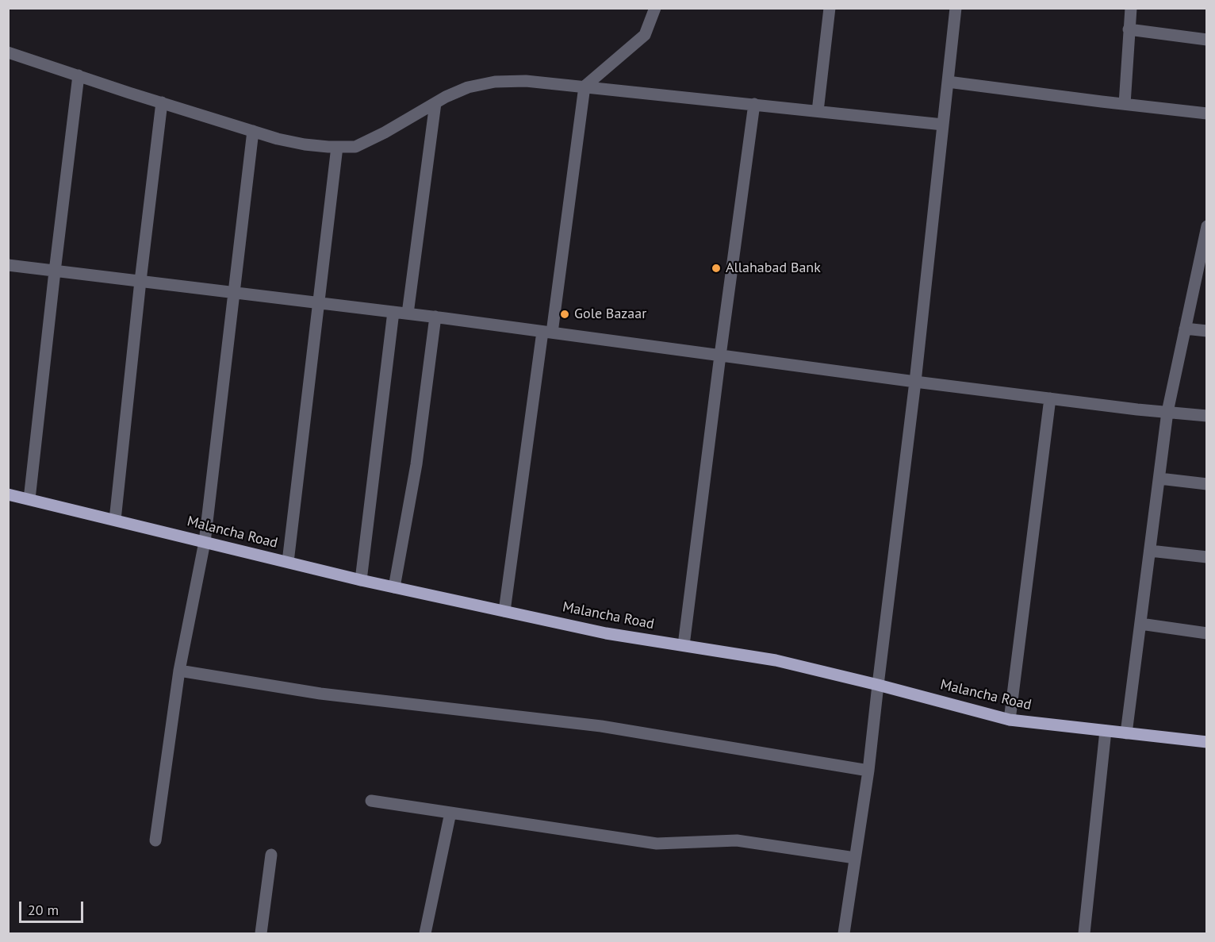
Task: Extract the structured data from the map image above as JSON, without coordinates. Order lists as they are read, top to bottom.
{
  "streets": {
    "main road": ["Malancha Road"]
  },
  "places": ["Allahabad Bank", "Gole Bazaar"],
  "scale_bar": "20 m"
}
